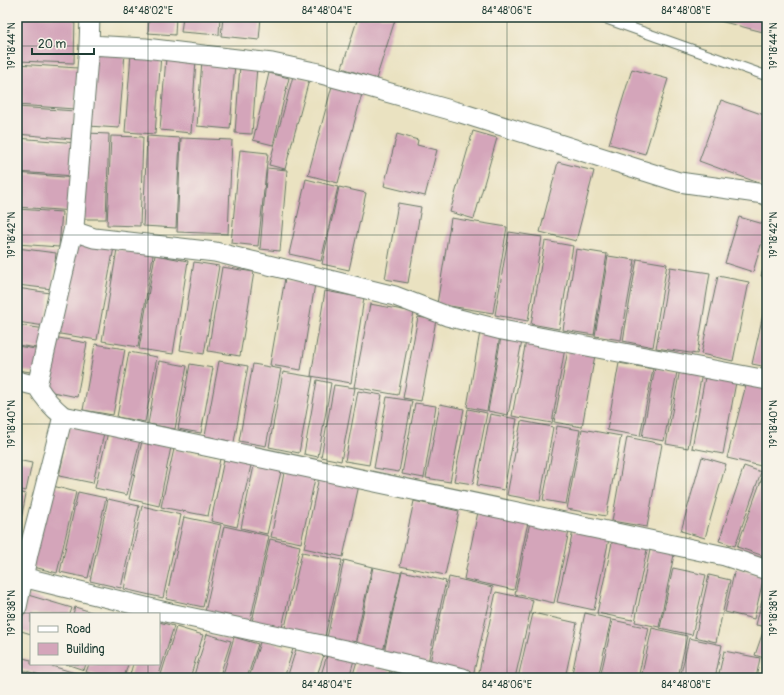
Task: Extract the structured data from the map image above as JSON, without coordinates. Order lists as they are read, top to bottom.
{
  "legend": ["Road", "Building"],
  "scale_bar": "20 m",
  "coordinates": [
    "84°48'02\"E",
    "84°48'04\"E",
    "84°48'06\"E",
    "84°48'08\"E",
    "19°18'44\"N",
    "19°18'42\"N",
    "19°18'40\"N",
    "19°18'38\"N"
  ]
}
